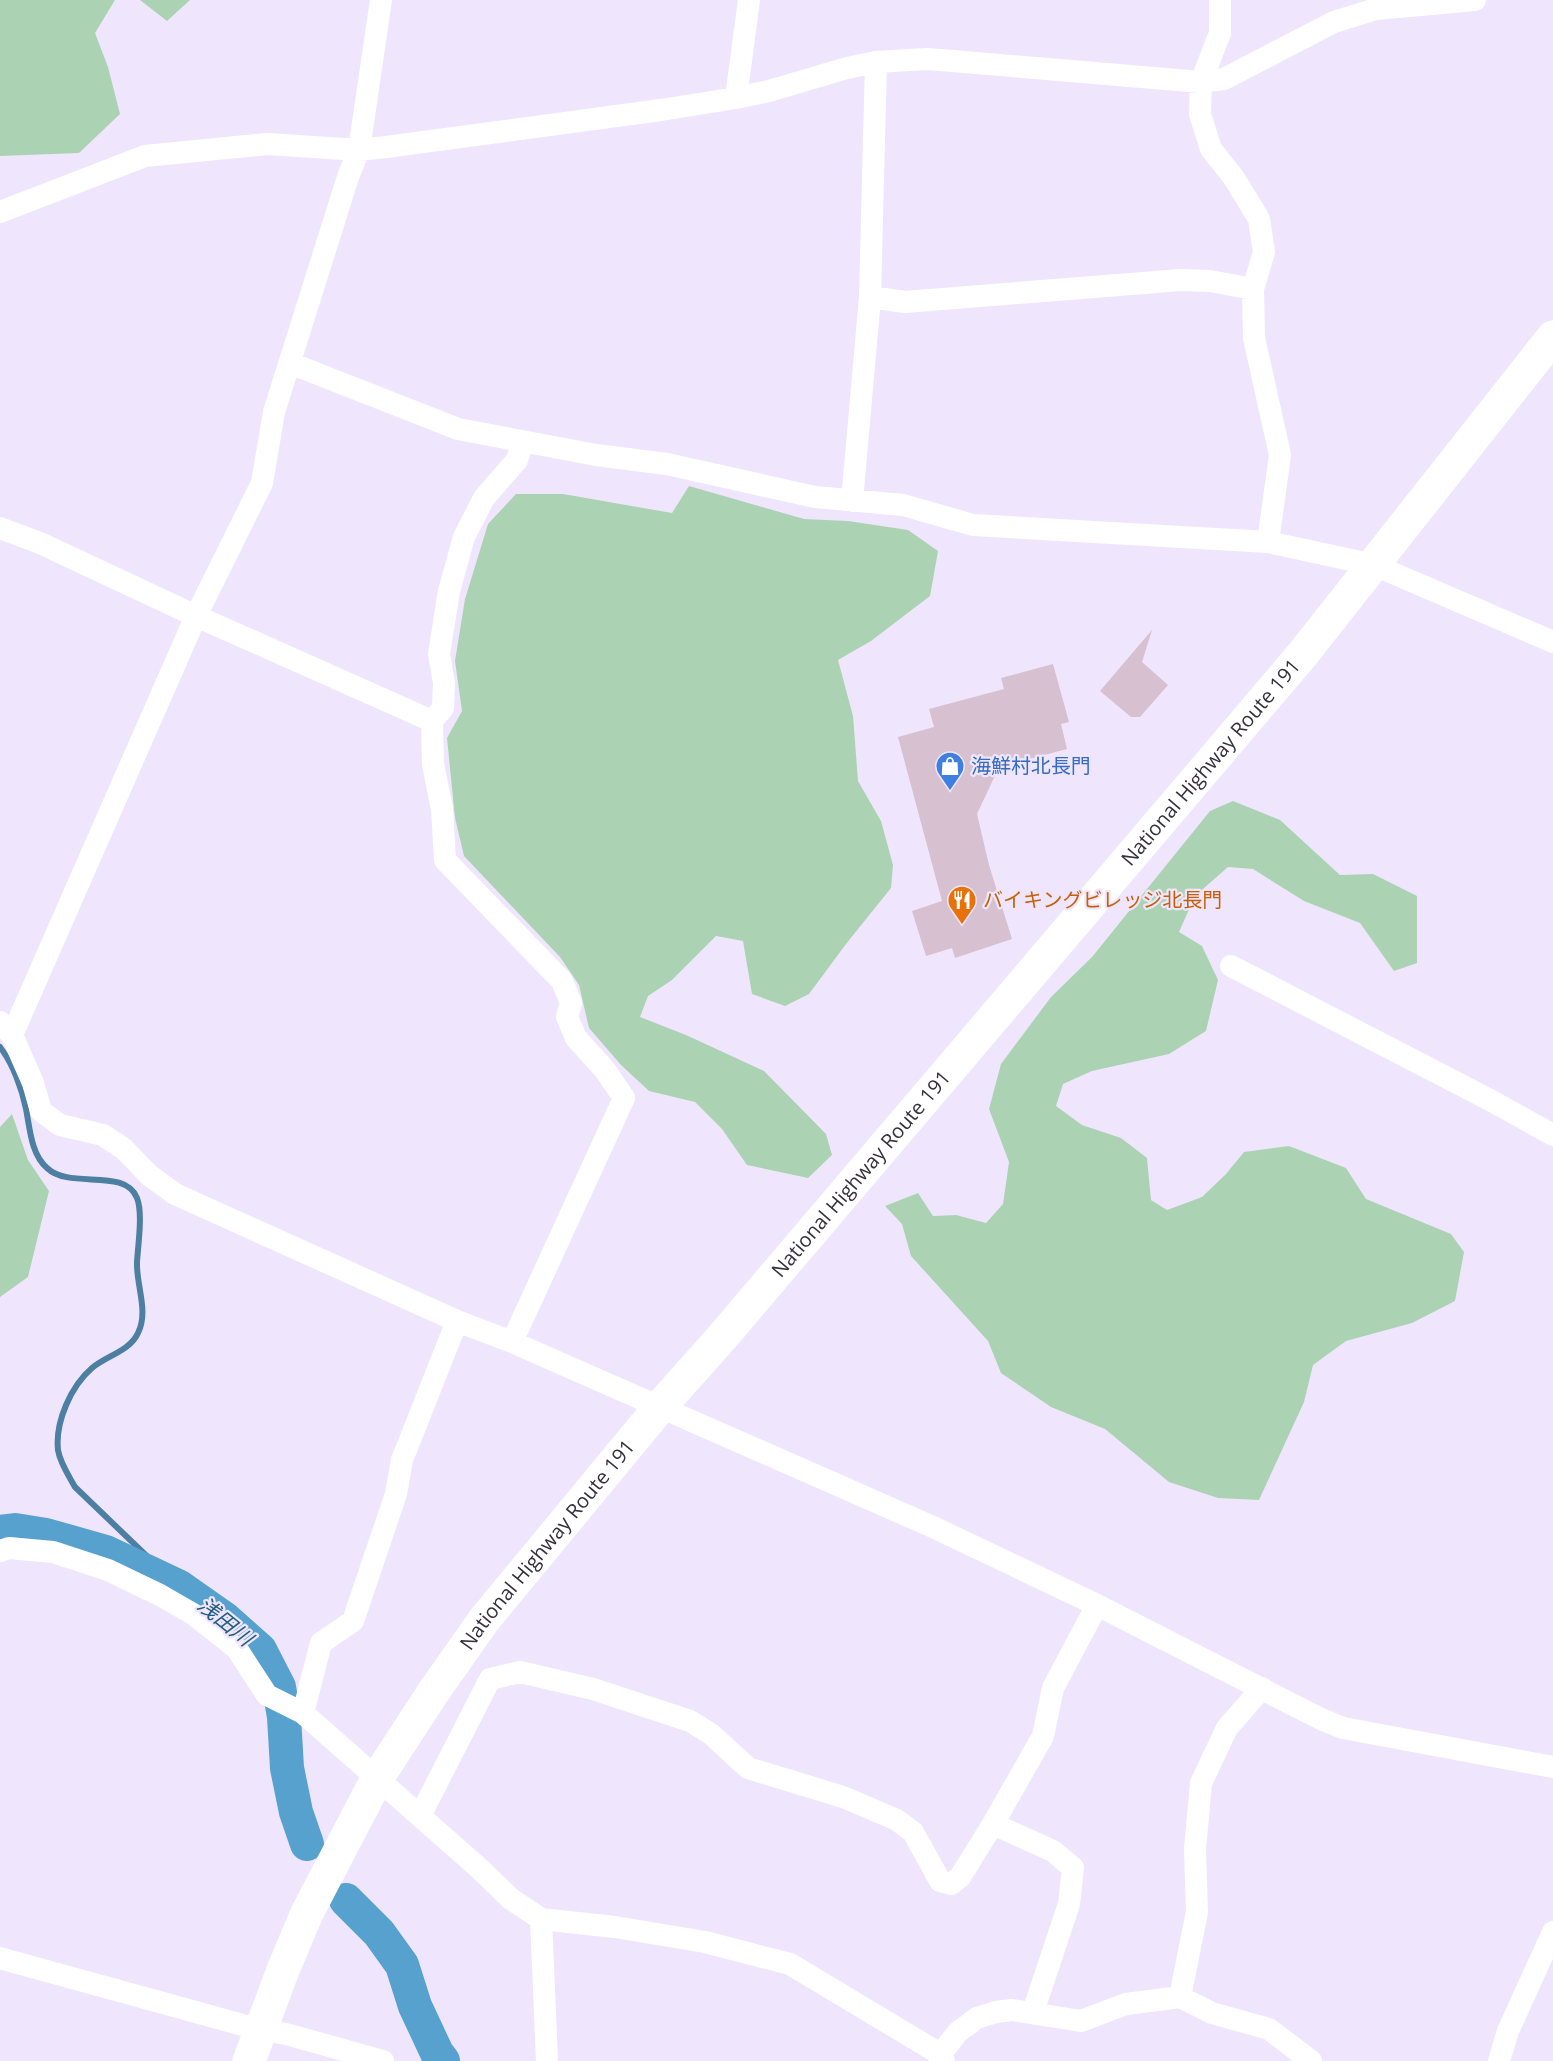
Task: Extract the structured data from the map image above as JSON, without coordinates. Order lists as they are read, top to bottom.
{
  "streets": {
    "highway": ["National Highway Route 191"]
  },
  "water": ["浅田川"],
  "places": {
    "shop": ["海鮮村北長門"],
    "restaurant": ["バイキングビレッジ北長門"]
  }
}
